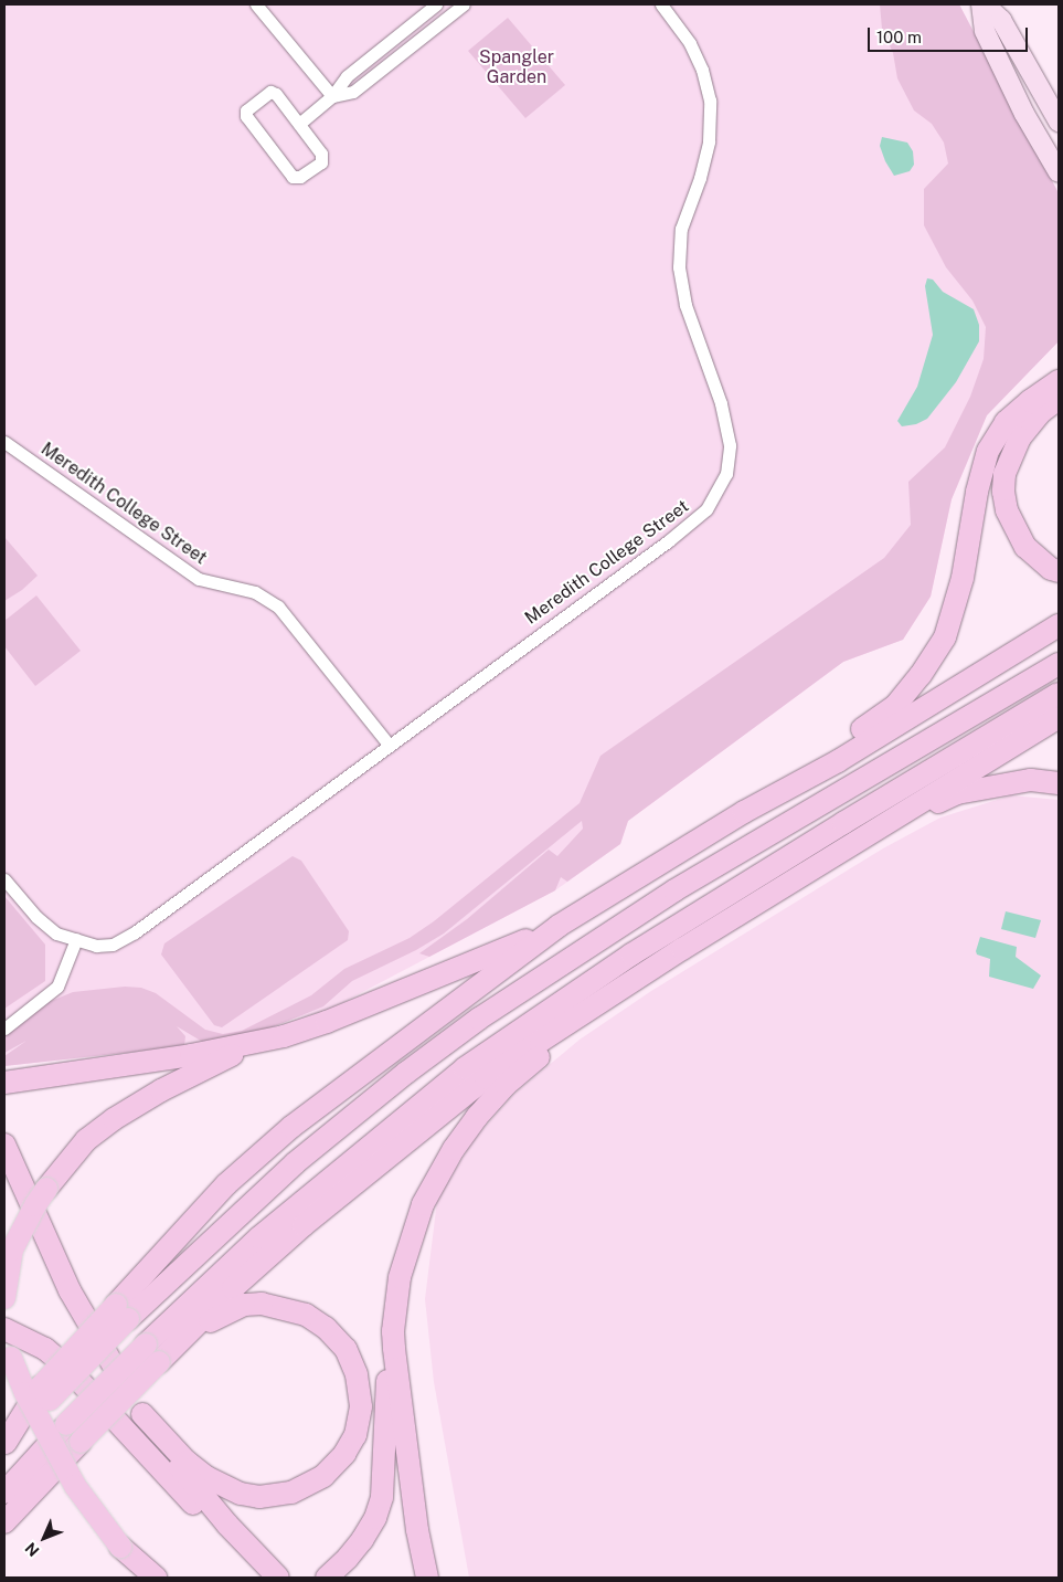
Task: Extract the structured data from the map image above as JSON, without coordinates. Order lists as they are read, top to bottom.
{
  "streets": {
    "street": ["Meredith College Street"]
  },
  "parks": ["Spangler Garden"],
  "scale_bar": "100 m",
  "north": "bottom left"
}
